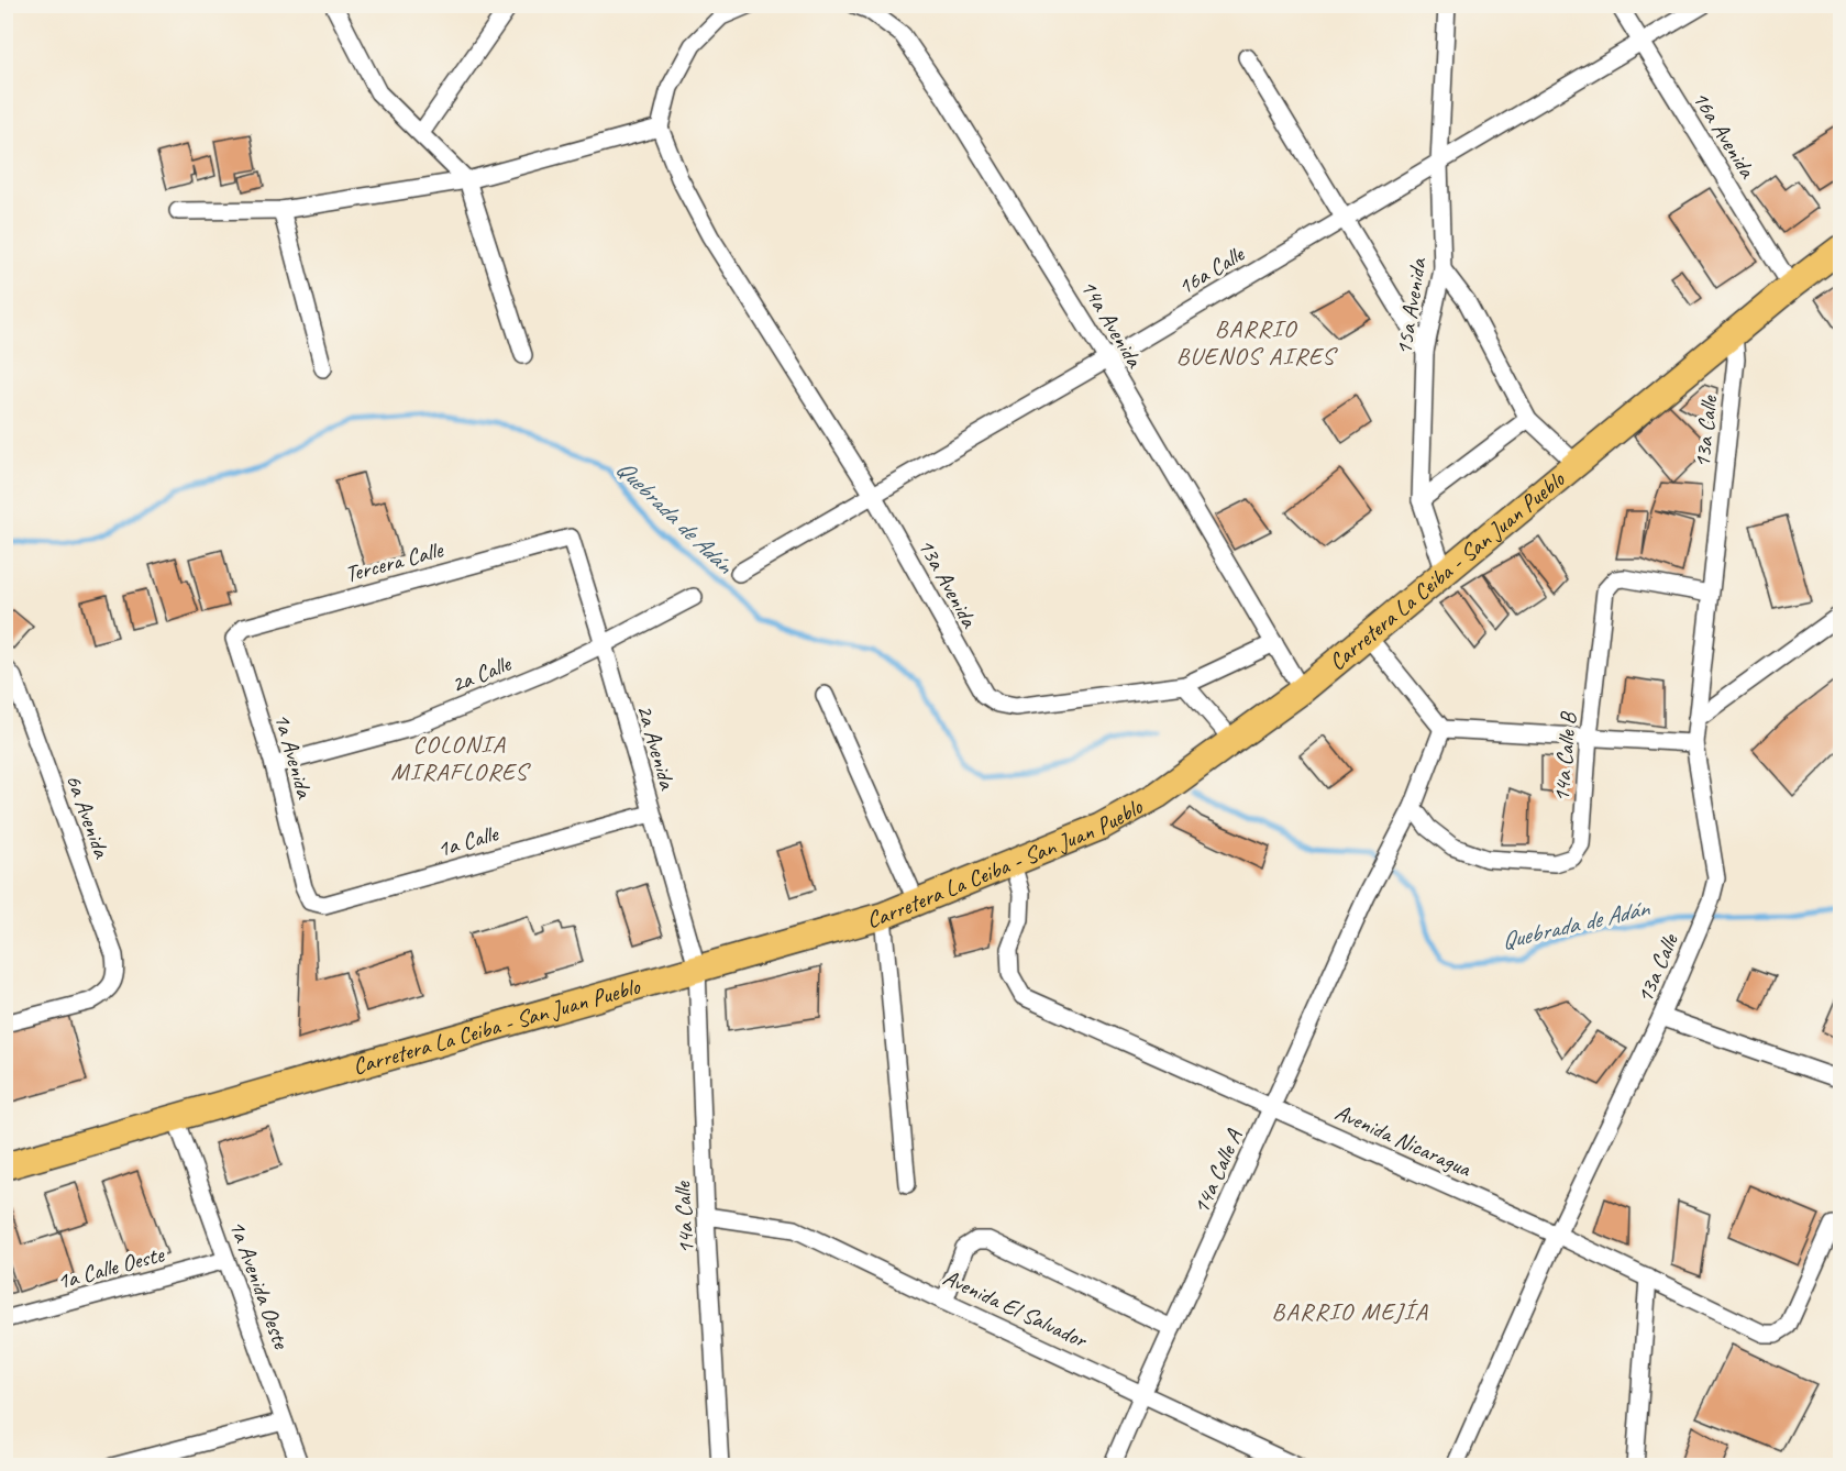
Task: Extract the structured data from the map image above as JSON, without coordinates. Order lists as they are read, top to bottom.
{
  "streets": {
    "main road": ["Carretera La Ceiba - San Juan Pueblo"],
    "street": [
      "16a Avenida",
      "16a Calle",
      "15a Avenida",
      "14a Avenida",
      "13a Calle",
      "Tercera Calle",
      "13a Avenida",
      "2a Calle",
      "2a Avenida",
      "1a Avenida",
      "14a Calle B",
      "6a Avenida",
      "1a Calle",
      "Avenida Nicaragua",
      "14a Calle A",
      "14a Calle",
      "1a Calle Oeste",
      "1a Avenida Oeste",
      "Avenida El Salvador"
    ]
  },
  "crossings": [
    ["16a Avenida", "16a Calle"],
    ["16a Avenida", "Carretera La Ceiba - San Juan Pueblo"],
    ["16a Calle", "15a Avenida"],
    ["16a Calle", "14a Avenida"],
    ["16a Calle", "13a Avenida"],
    ["15a Avenida", "Carretera La Ceiba - San Juan Pueblo"],
    ["14a Avenida", "Carretera La Ceiba - San Juan Pueblo"],
    ["14a Avenida", "13a Avenida"],
    ["13a Calle", "Carretera La Ceiba - San Juan Pueblo"],
    ["13a Calle", "14a Calle B"],
    ["13a Calle", "Avenida Nicaragua"],
    ["Tercera Calle", "2a Avenida"],
    ["Tercera Calle", "1a Avenida"],
    ["Carretera La Ceiba - San Juan Pueblo", "2a Avenida"],
    ["Carretera La Ceiba - San Juan Pueblo", "Avenida Nicaragua"],
    ["Carretera La Ceiba - San Juan Pueblo", "14a Calle"],
    ["Carretera La Ceiba - San Juan Pueblo", "1a Avenida Oeste"],
    ["2a Calle", "2a Avenida"],
    ["2a Calle", "1a Avenida"],
    ["2a Avenida", "1a Calle"],
    ["2a Avenida", "14a Calle"],
    ["1a Avenida", "1a Calle"],
    ["14a Calle B", "14a Calle A"],
    ["Avenida Nicaragua", "14a Calle A"],
    ["14a Calle A", "Avenida El Salvador"],
    ["14a Calle", "Avenida El Salvador"],
    ["1a Calle Oeste", "1a Avenida Oeste"]
  ],
  "districts": ["BARRIO BUENOS AIRES", "COLONIA MIRAFLORES", "BARRIO MEJÍA"],
  "water": ["Quebrada de Adán"]
}
